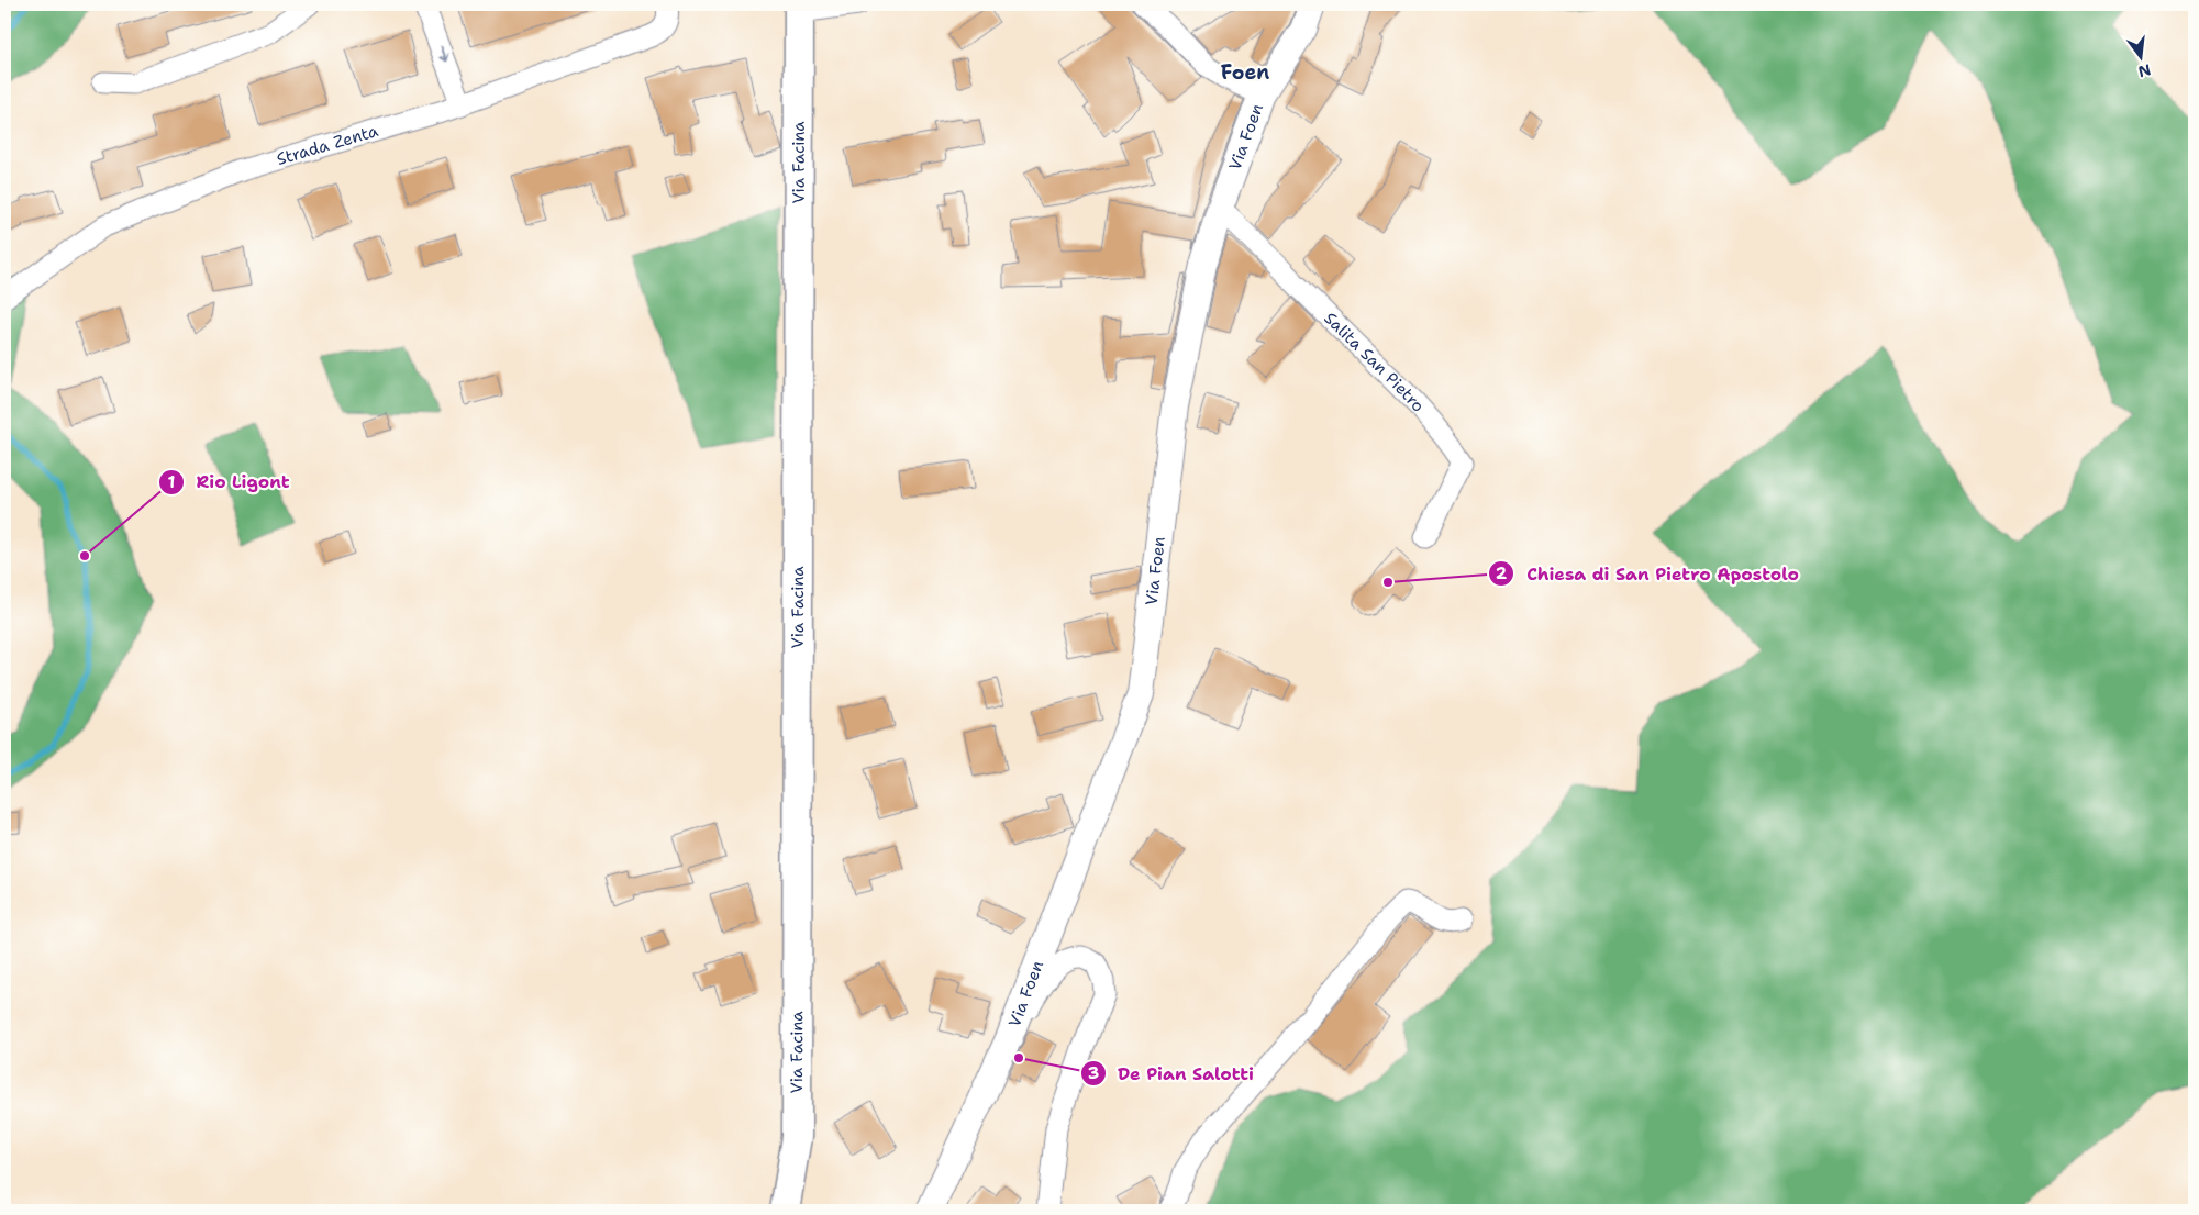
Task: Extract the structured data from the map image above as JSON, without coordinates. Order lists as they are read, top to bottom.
{
  "streets": {
    "main road": ["Via Facina"],
    "street": ["Via Foen", "Strada Zenta", "Salita San Pietro"]
  },
  "crossings": [
    ["Via Foen", "Salita San Pietro"]
  ],
  "districts": ["Foen"],
  "places": ["Rio Ligont", "Chiesa di San Pietro Apostolo", "De Pian Salotti"],
  "north": "bottom"
}
